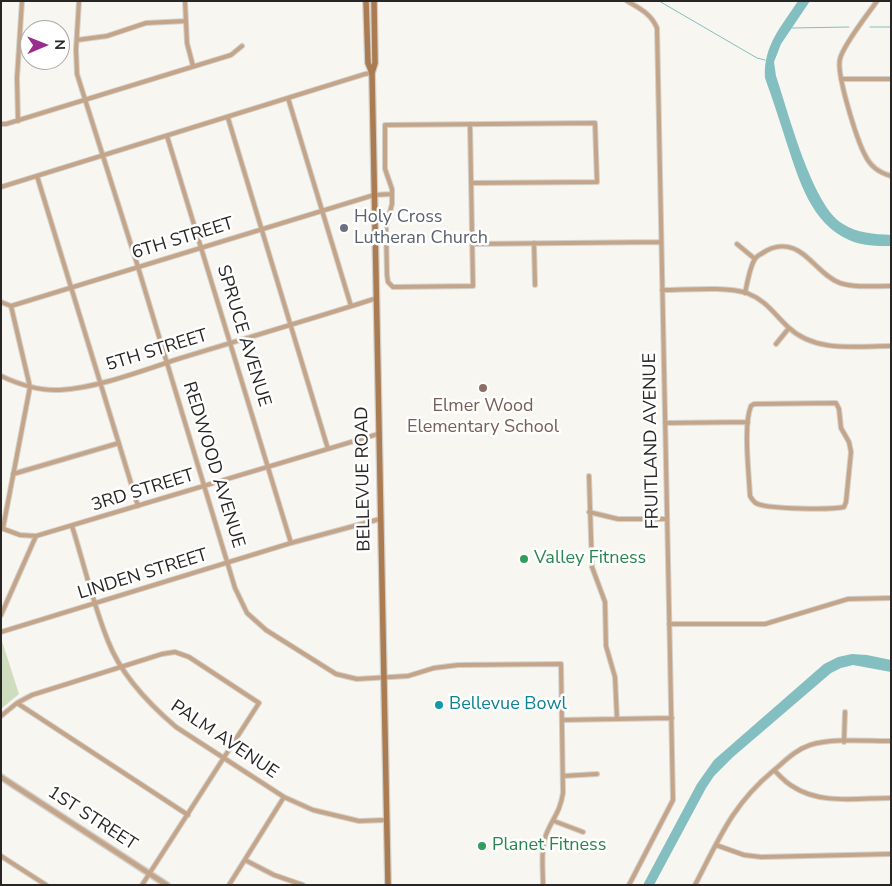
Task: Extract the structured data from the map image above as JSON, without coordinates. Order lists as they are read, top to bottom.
{
  "streets": {
    "main road": ["BELLEVUE ROAD"],
    "street": [
      "6TH STREET",
      "SPRUCE AVENUE",
      "5TH STREET",
      "FRUITLAND AVENUE",
      "REDWOOD AVENUE",
      "3RD STREET",
      "LINDEN STREET",
      "PALM AVENUE",
      "1ST STREET"
    ]
  },
  "crossings": [
    ["6TH STREET", "SPRUCE AVENUE"],
    ["6TH STREET", "REDWOOD AVENUE"],
    ["6TH STREET", "BELLEVUE ROAD"],
    ["SPRUCE AVENUE", "5TH STREET"],
    ["SPRUCE AVENUE", "3RD STREET"],
    ["SPRUCE AVENUE", "LINDEN STREET"],
    ["5TH STREET", "REDWOOD AVENUE"],
    ["5TH STREET", "BELLEVUE ROAD"],
    ["REDWOOD AVENUE", "BELLEVUE ROAD"],
    ["REDWOOD AVENUE", "3RD STREET"],
    ["REDWOOD AVENUE", "LINDEN STREET"],
    ["BELLEVUE ROAD", "3RD STREET"],
    ["BELLEVUE ROAD", "LINDEN STREET"],
    ["BELLEVUE ROAD", "PALM AVENUE"],
    ["3RD STREET", "PALM AVENUE"],
    ["LINDEN STREET", "PALM AVENUE"]
  ],
  "places": [
    "Holy Cross Lutheran Church",
    "Elmer Wood Elementary School",
    "Valley Fitness",
    "Bellevue Bowl",
    "Planet Fitness"
  ],
  "north": "right"
}
